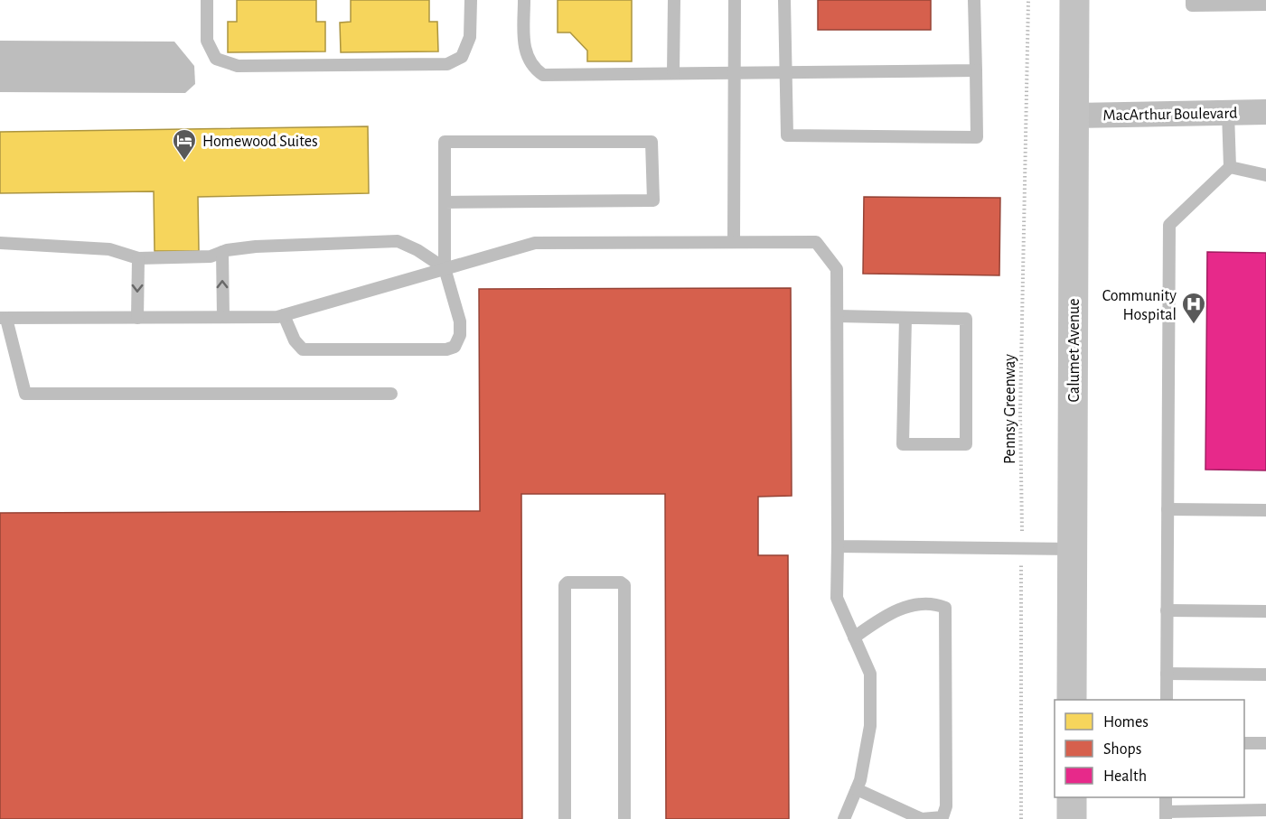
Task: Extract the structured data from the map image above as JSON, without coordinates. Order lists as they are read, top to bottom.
{
  "streets": {
    "main road": ["Calumet Avenue"],
    "street": ["MacArthur Boulevard"],
    "path": ["Pennsy Greenway"]
  },
  "crossings": [
    ["MacArthur Boulevard", "Calumet Avenue"]
  ],
  "places": {
    "hotel": ["Homewood Suites"],
    "hospital": ["Community Hospital"]
  },
  "legend": ["Homes", "Shops", "Health"]
}
